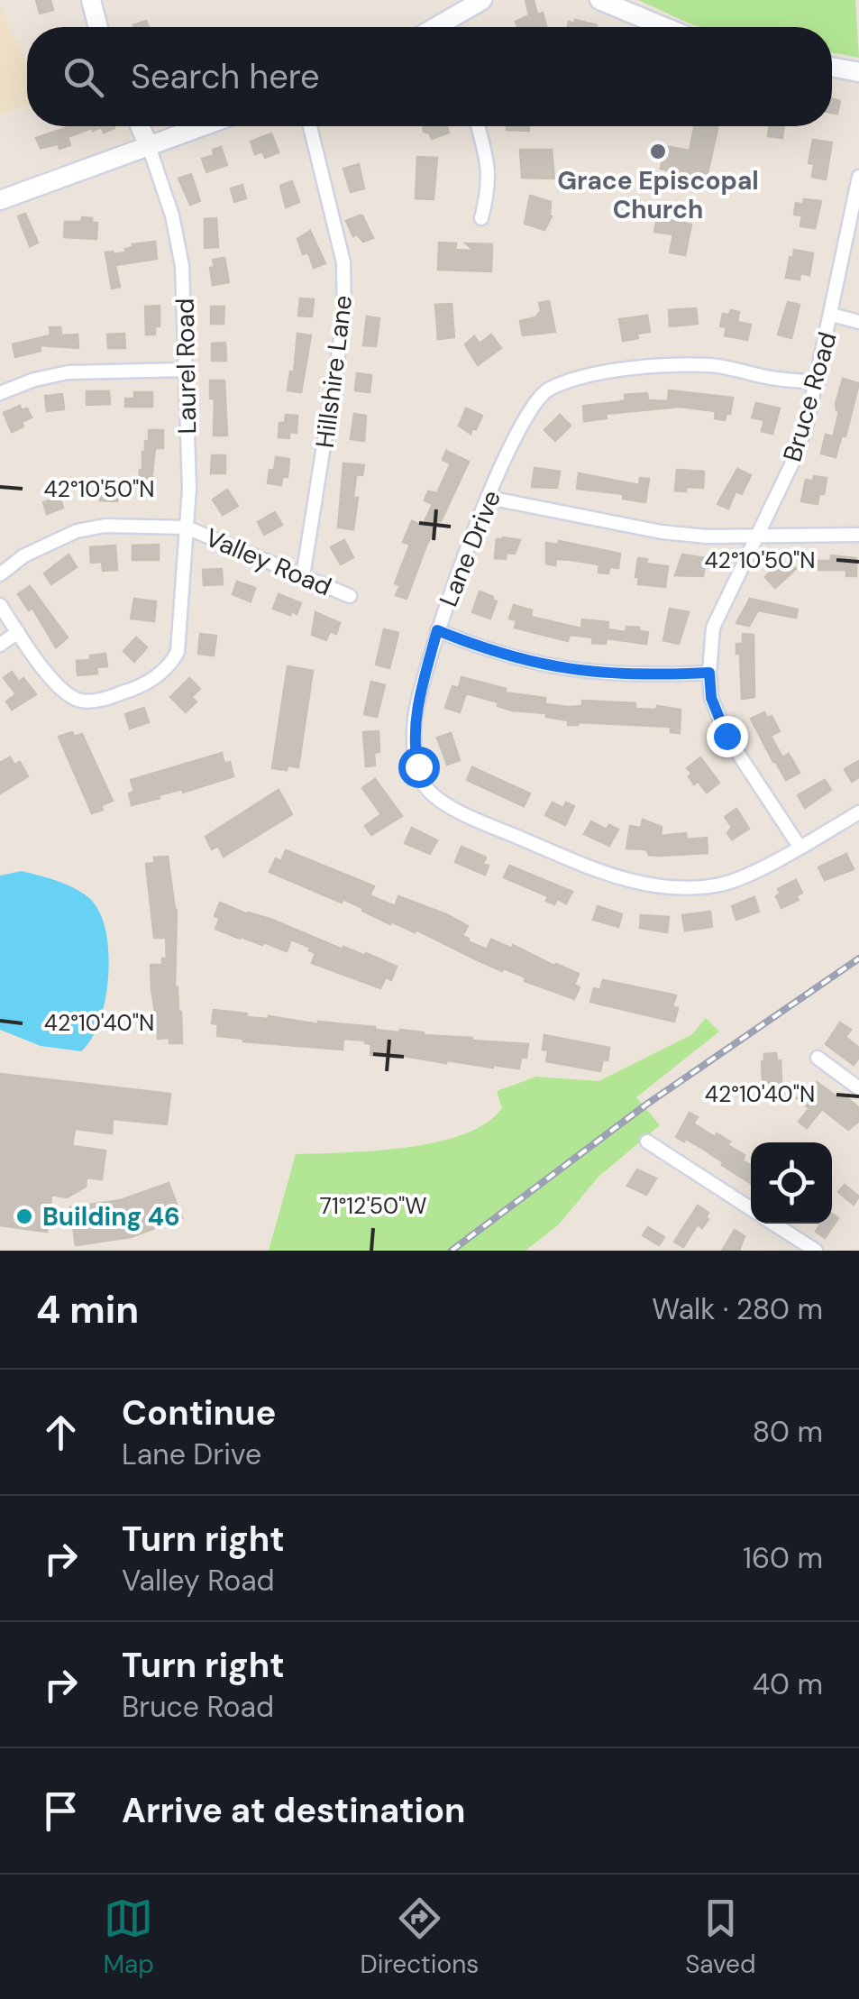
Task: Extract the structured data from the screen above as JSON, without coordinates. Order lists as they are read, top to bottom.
{
  "streets": {
    "street": [
      "Laurel Road",
      "Hillshire Lane",
      "Bruce Road",
      "Lane Drive",
      "Valley Road"
    ]
  },
  "crossings": [
    ["Laurel Road", "Valley Road"],
    ["Hillshire Lane", "Valley Road"],
    ["Bruce Road", "Lane Drive"]
  ],
  "places": ["Grace Episcopal Church", "Building 46"],
  "page": {
    "search": "Search here",
    "heading": ["4 min", "Walk · 280 m"],
    "list": [
      ["Continue", "Lane Drive", "80 m"],
      ["Turn right", "Valley Road", "160 m"],
      ["Turn right", "Bruce Road", "40 m"],
      "Arrive at destination"
    ],
    "nav": ["Map", "Directions", "Saved"]
  },
  "coordinates": ["42°10'50\"N", "42°10'40\"N", "71°12'50\"W"]
}
